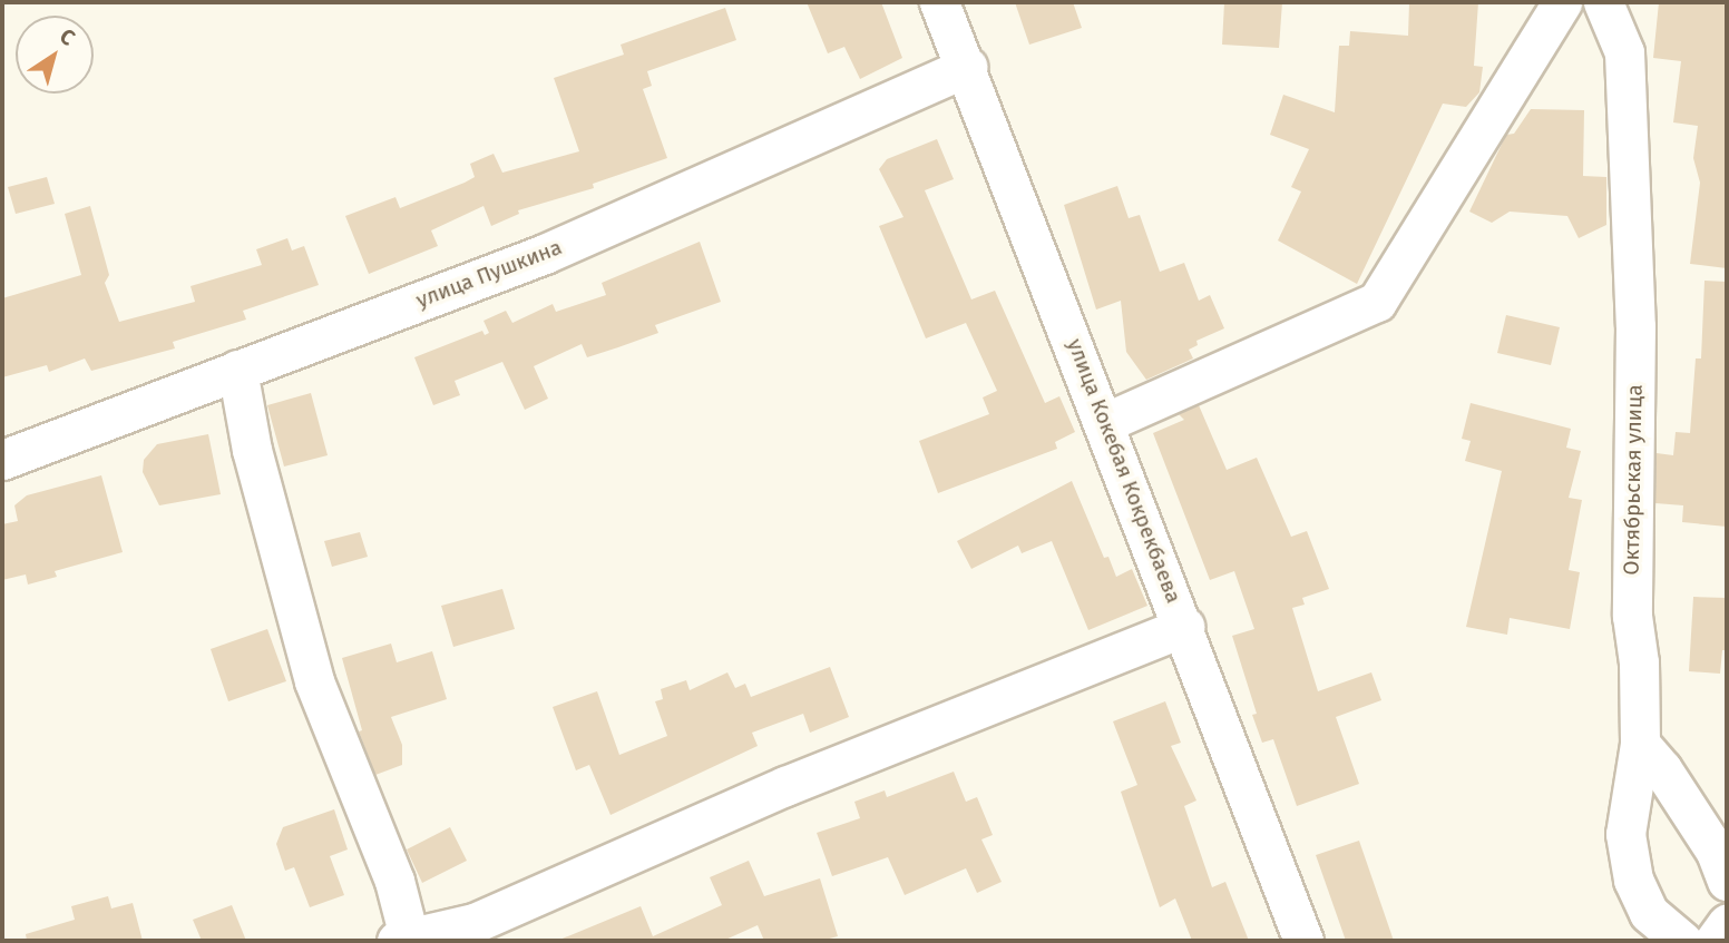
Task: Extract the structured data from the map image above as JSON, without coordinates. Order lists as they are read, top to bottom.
{
  "streets": {
    "street": ["улица Пушкина", "улица Кокебая Кокрекбаева", "Октябрьская улица"]
  },
  "crossings": [
    ["улица Пушкина", "улица Кокебая Кокрекбаева"]
  ],
  "north": "top right"
}
